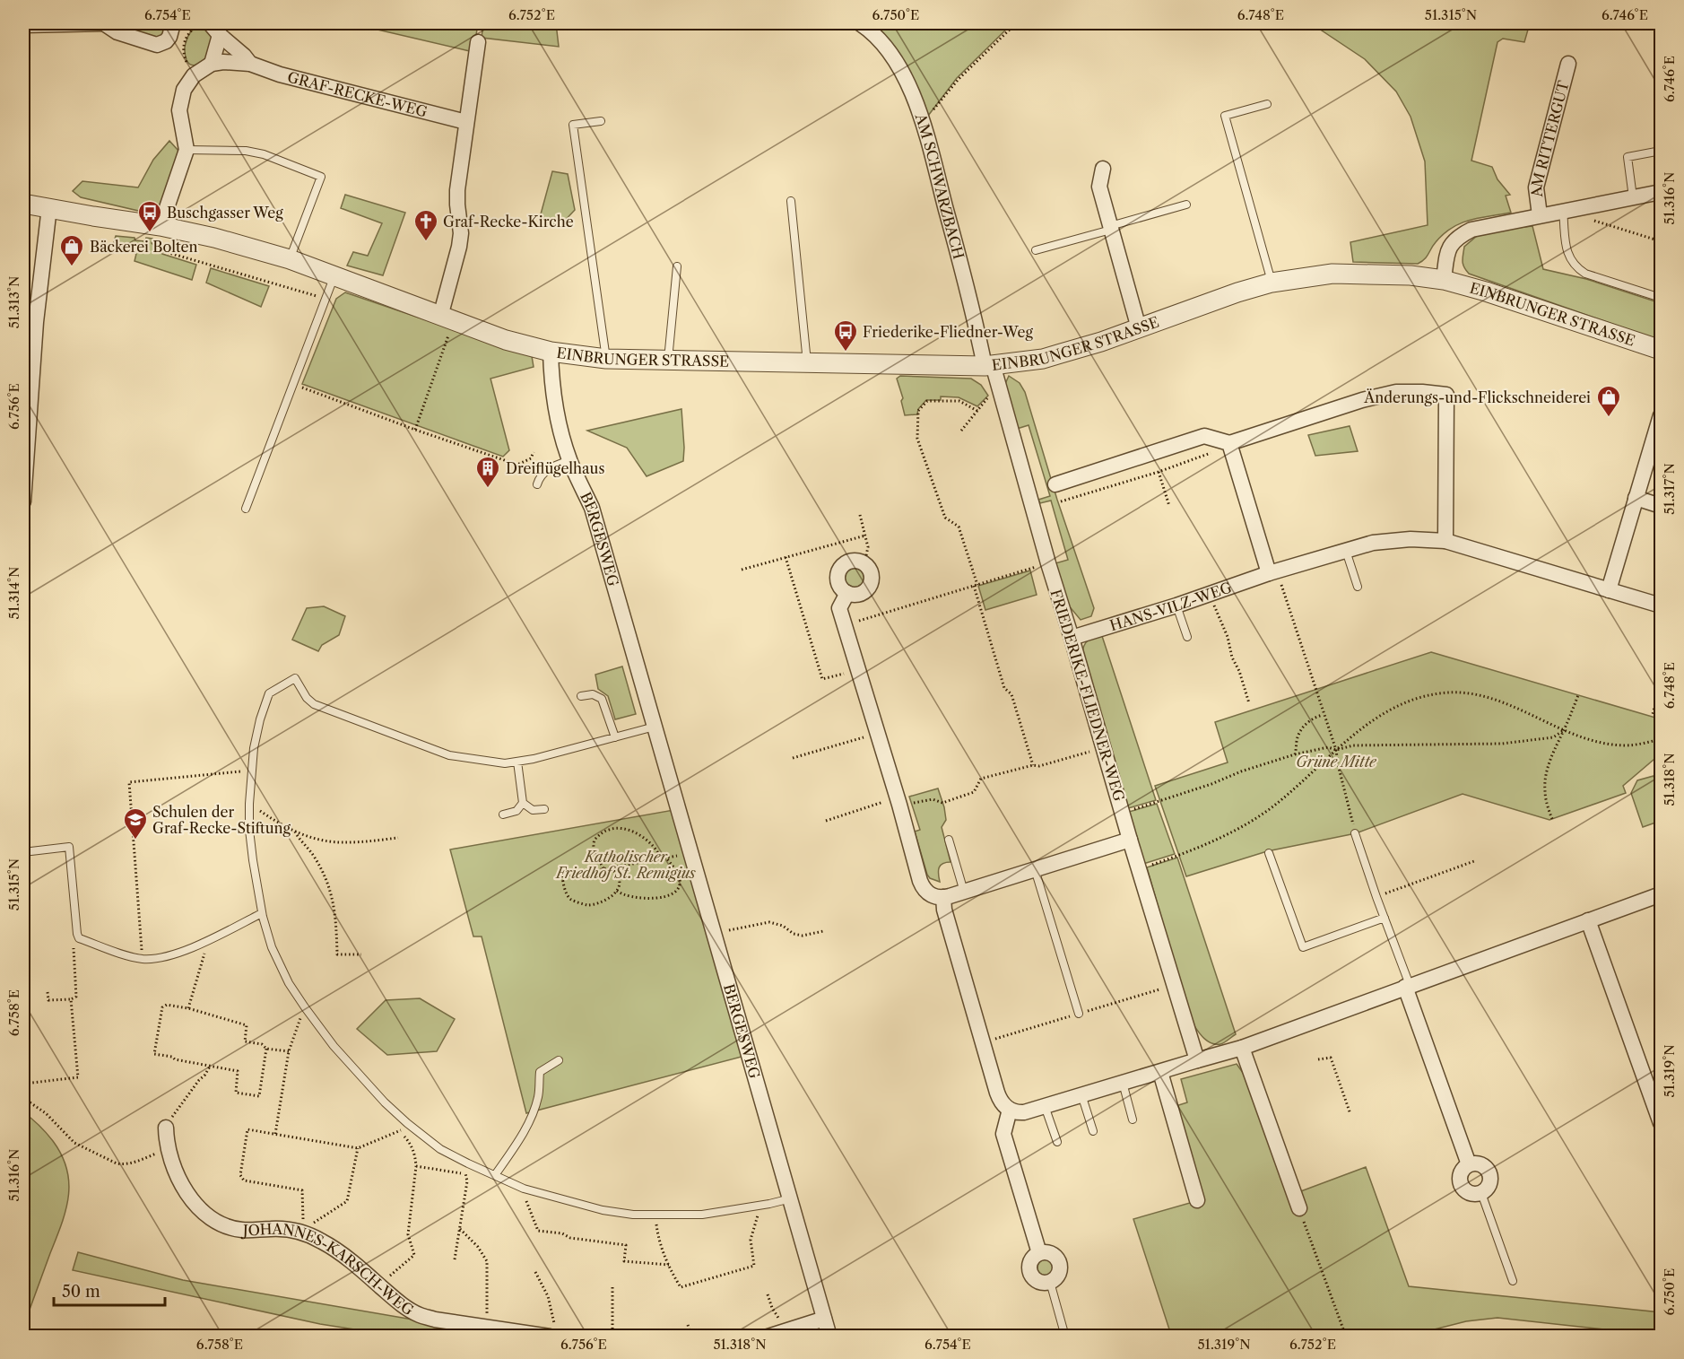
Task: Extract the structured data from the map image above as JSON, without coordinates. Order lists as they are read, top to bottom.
{
  "streets": {
    "street": [
      "GRAF-RECKE-WEG",
      "AM RITTERGUT",
      "AM SCHWARZBACH",
      "EINBRUNGER STRASSE",
      "BERGESWEG",
      "HANS-VILZ-WEG",
      "FRIEDERIKE-FLIEDNER-WEG",
      "JOHANNES-KARSCH-WEG"
    ]
  },
  "crossings": [
    ["AM SCHWARZBACH", "EINBRUNGER STRASSE"],
    ["AM SCHWARZBACH", "FRIEDERIKE-FLIEDNER-WEG"],
    ["EINBRUNGER STRASSE", "BERGESWEG"],
    ["EINBRUNGER STRASSE", "FRIEDERIKE-FLIEDNER-WEG"],
    ["HANS-VILZ-WEG", "FRIEDERIKE-FLIEDNER-WEG"]
  ],
  "parks": ["Grüne Mitte", "Katholischer Friedhof St. Remigius"],
  "places": {
    "bus stop": ["Buschgasser Weg", "Friederike-Fliedner-Weg"],
    "church": ["Graf-Recke-Kirche"],
    "shop": ["Bäckerei Bolten", "Änderungs-und-Flickschneiderei"],
    "building": ["Dreiflügelhaus"],
    "school or university": ["Schulen der Graf-Recke-Stiftung"]
  },
  "scale_bar": "50 m",
  "coordinates": [
    "6.754°E",
    "6.752°E",
    "6.750°E",
    "6.748°E",
    "51.315°N",
    "6.746°E",
    "51.316°N",
    "51.313°N",
    "6.756°E",
    "51.317°N",
    "51.314°N",
    "51.318°N",
    "6.758°E",
    "51.319°N"
  ]
}
